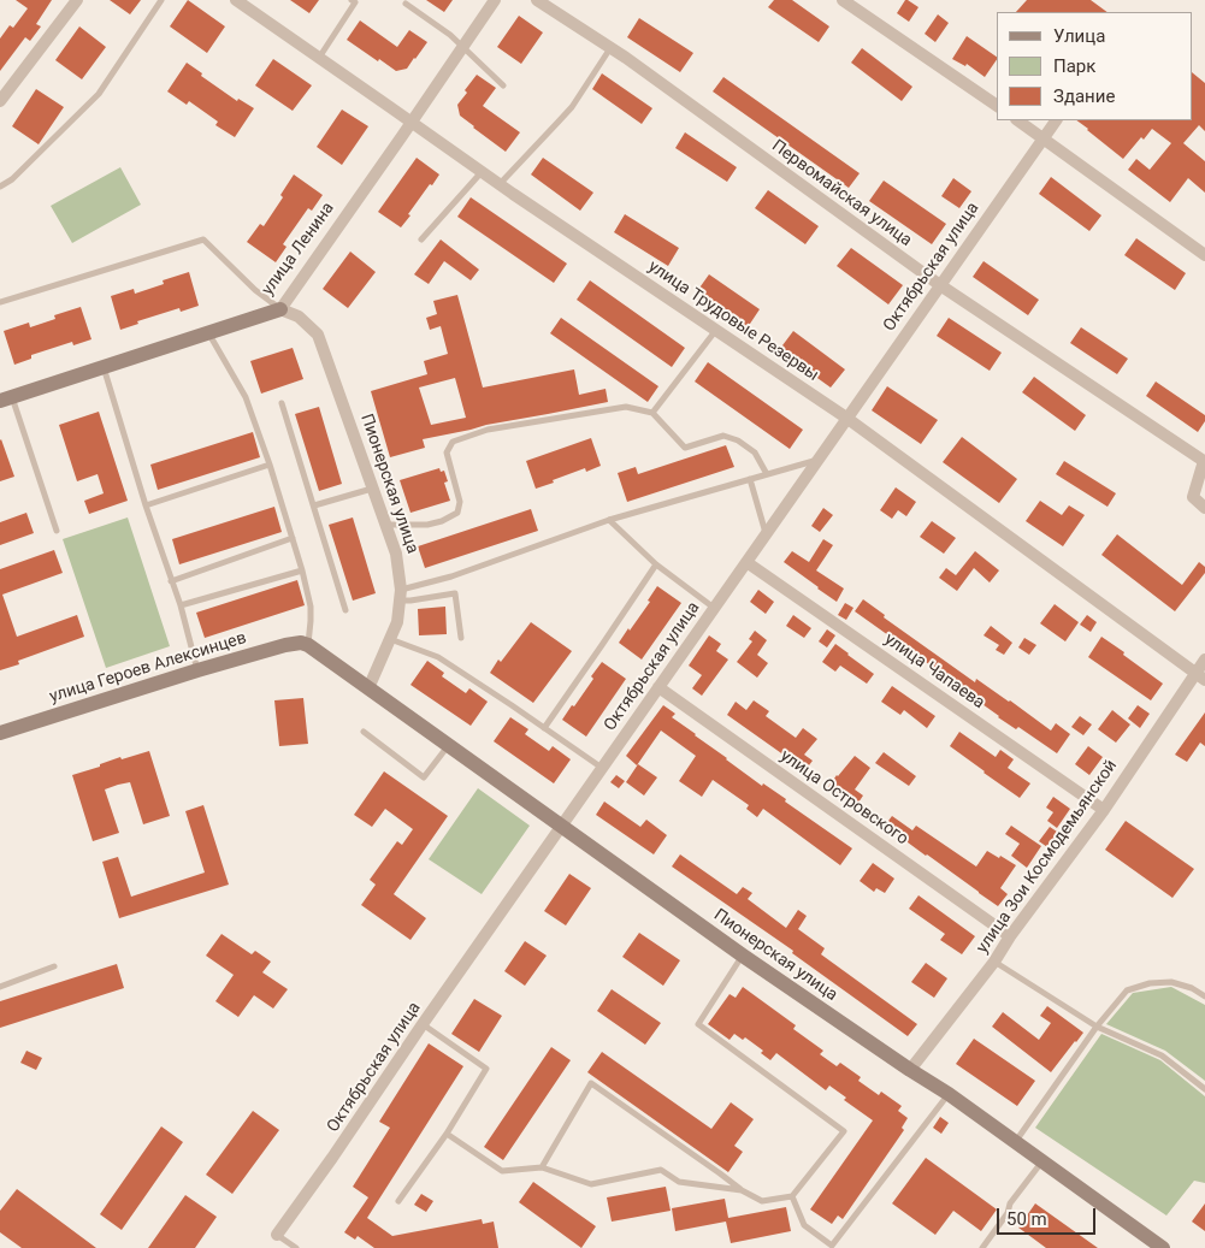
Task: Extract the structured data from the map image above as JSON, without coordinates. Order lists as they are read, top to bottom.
{
  "streets": {
    "street": [
      "Первомайская улица",
      "улица Ленина",
      "Октябрьская улица",
      "улица Трудовые Резервы",
      "Пионерская улица",
      "улица Героев Алексинцев",
      "улица Чапаева",
      "улица Островского",
      "улица Зои Космодемьянской"
    ]
  },
  "crossings": [
    ["Первомайская улица", "Октябрьская улица"],
    ["улица Ленина", "улица Трудовые Резервы"],
    ["улица Ленина", "Пионерская улица"],
    ["Октябрьская улица", "улица Трудовые Резервы"],
    ["Октябрьская улица", "Пионерская улица"],
    ["Октябрьская улица", "улица Чапаева"],
    ["Октябрьская улица", "улица Островского"],
    ["улица Трудовые Резервы", "улица Зои Космодемьянской"],
    ["Пионерская улица", "улица Героев Алексинцев"],
    ["Пионерская улица", "улица Зои Космодемьянской"],
    ["улица Чапаева", "улица Зои Космодемьянской"],
    ["улица Островского", "улица Зои Космодемьянской"]
  ],
  "legend": ["Улица", "Парк", "Здание"],
  "scale_bar": "50 m"
}
